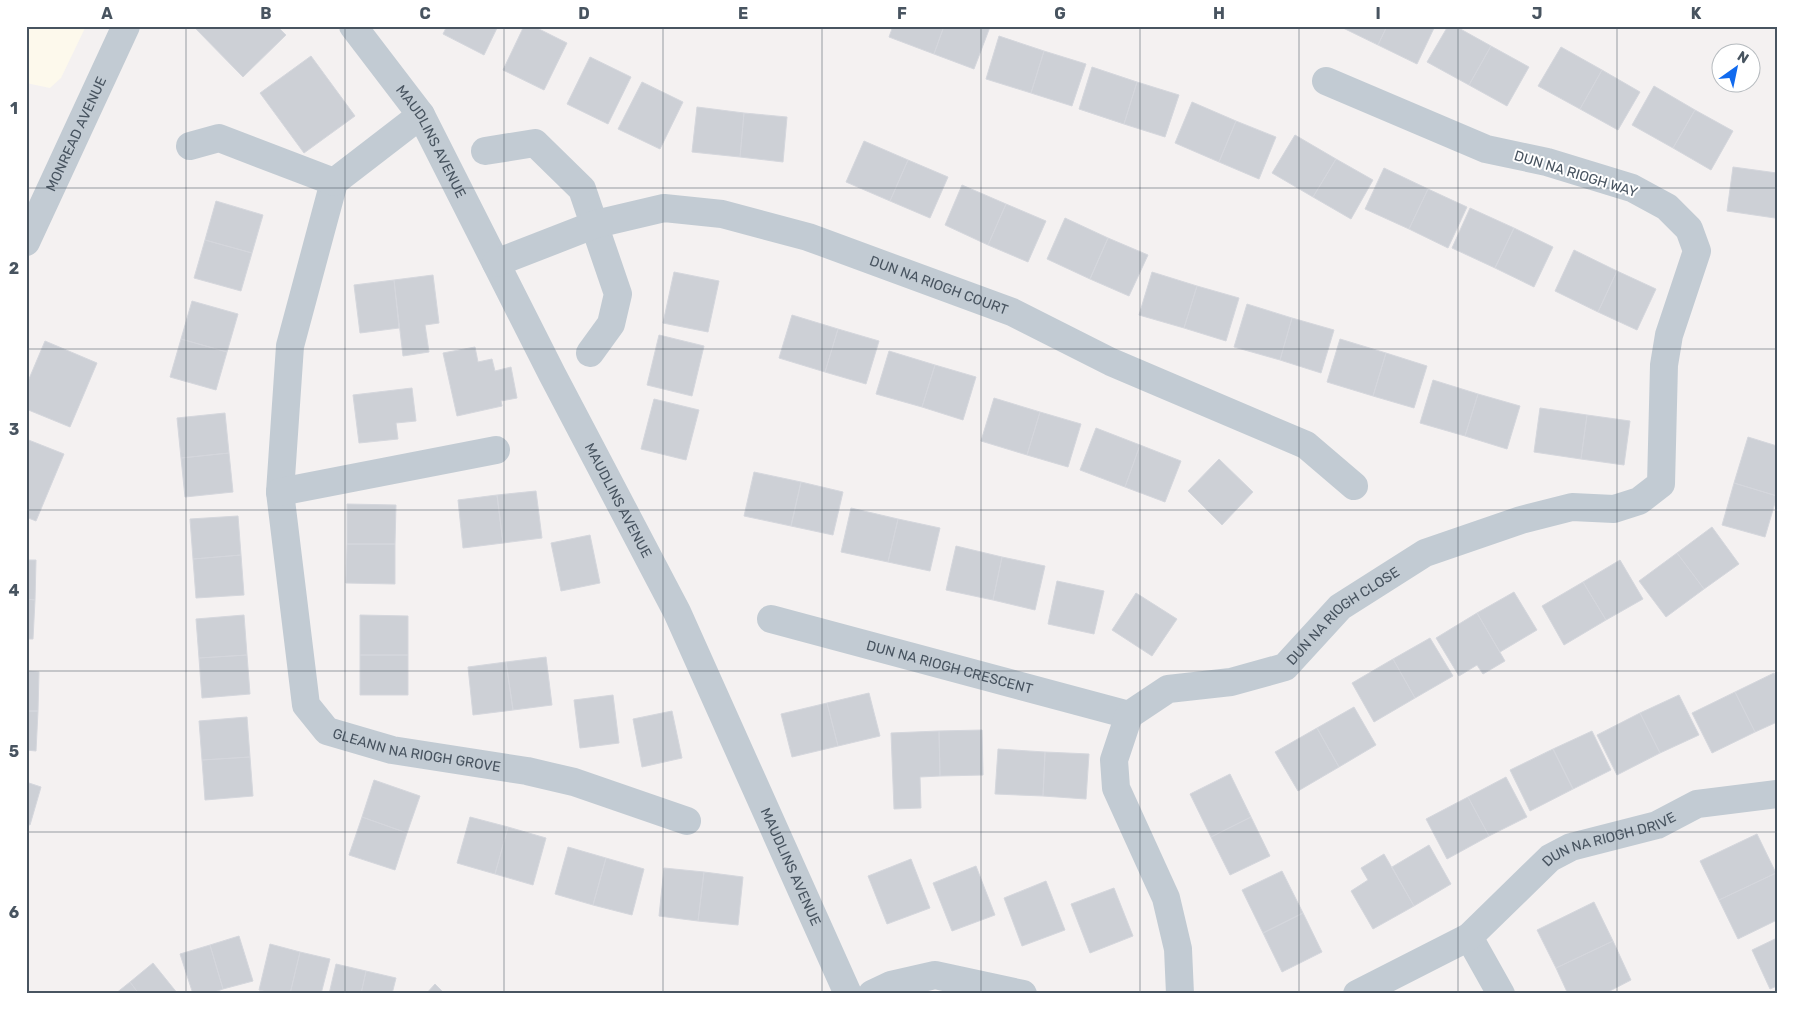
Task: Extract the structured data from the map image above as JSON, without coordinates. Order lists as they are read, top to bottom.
{
  "streets": {
    "street": [
      "MONREAD AVENUE",
      "MAUDLINS AVENUE",
      "DUN NA RIOGH WAY",
      "DUN NA RIOGH COURT",
      "DUN NA RIOGH CLOSE",
      "DUN NA RIOGH CRESCENT",
      "GLEANN NA RIOGH GROVE",
      "DUN NA RIOGH DRIVE"
    ]
  },
  "crossings": [
    ["MAUDLINS AVENUE", "DUN NA RIOGH COURT"],
    ["DUN NA RIOGH WAY", "DUN NA RIOGH CLOSE"],
    ["DUN NA RIOGH CLOSE", "DUN NA RIOGH CRESCENT"]
  ],
  "north": "top right",
  "grid": {
    "columns": [
      "A",
      "B",
      "C",
      "D",
      "E",
      "F",
      "G",
      "H",
      "I",
      "J",
      "K"
    ],
    "rows": [
      "1",
      "2",
      "3",
      "4",
      "5",
      "6"
    ]
  }
}
